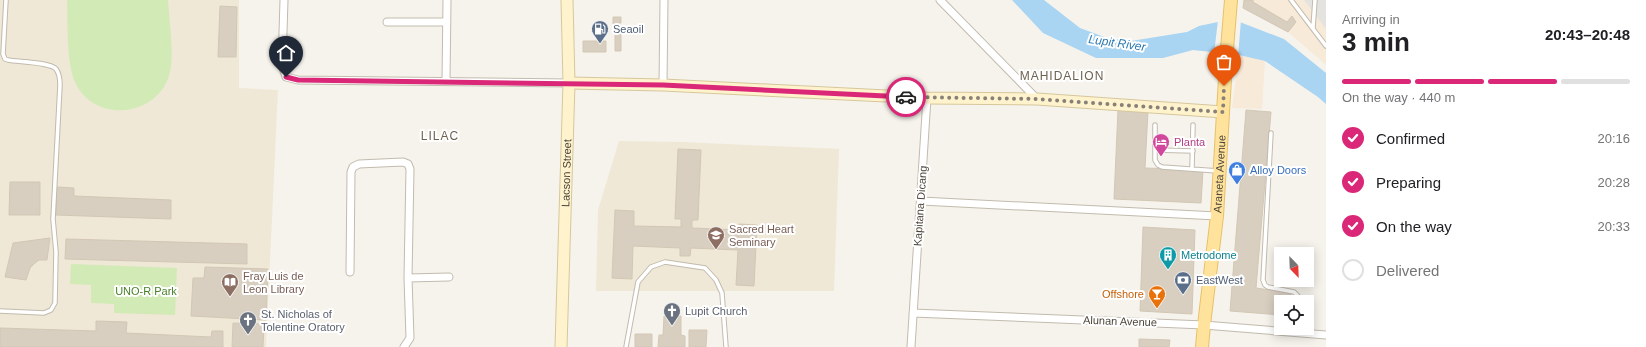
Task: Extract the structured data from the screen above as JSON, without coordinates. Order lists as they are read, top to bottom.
{
  "streets": {
    "main road": ["Araneta Avenue"],
    "street": ["Lacson Street", "Kapitana Dicang", "Alunan Avenue"]
  },
  "crossings": [
    ["Araneta Avenue", "Alunan Avenue"],
    ["Kapitana Dicang", "Alunan Avenue"]
  ],
  "districts": ["MAHIDALION", "LILAC"],
  "water": ["Lupit River"],
  "parks": ["UNO-R Park"],
  "places": {
    "fuel station": ["Seaoil"],
    "hotel": ["Planta"],
    "shop": ["Alloy Doors"],
    "school or university": ["Sacred Heart Seminary"],
    "building": ["Metrodome"],
    "bank": ["EastWest"],
    "library": ["Fray Luis de Leon Library"],
    "bar": ["Offshore"],
    "church": ["Lupit Church", "St. Nicholas of Tolentine Oratory"]
  },
  "north": "bottom right",
  "page": {
    "heading": ["3 min", "Arriving in", "20:43–20:48"],
    "bar": "On the way · 440 m",
    "list": [
      ["Confirmed", "20:16"],
      ["Preparing", "20:28"],
      ["On the way", "20:33"],
      "Delivered"
    ]
  }
}
